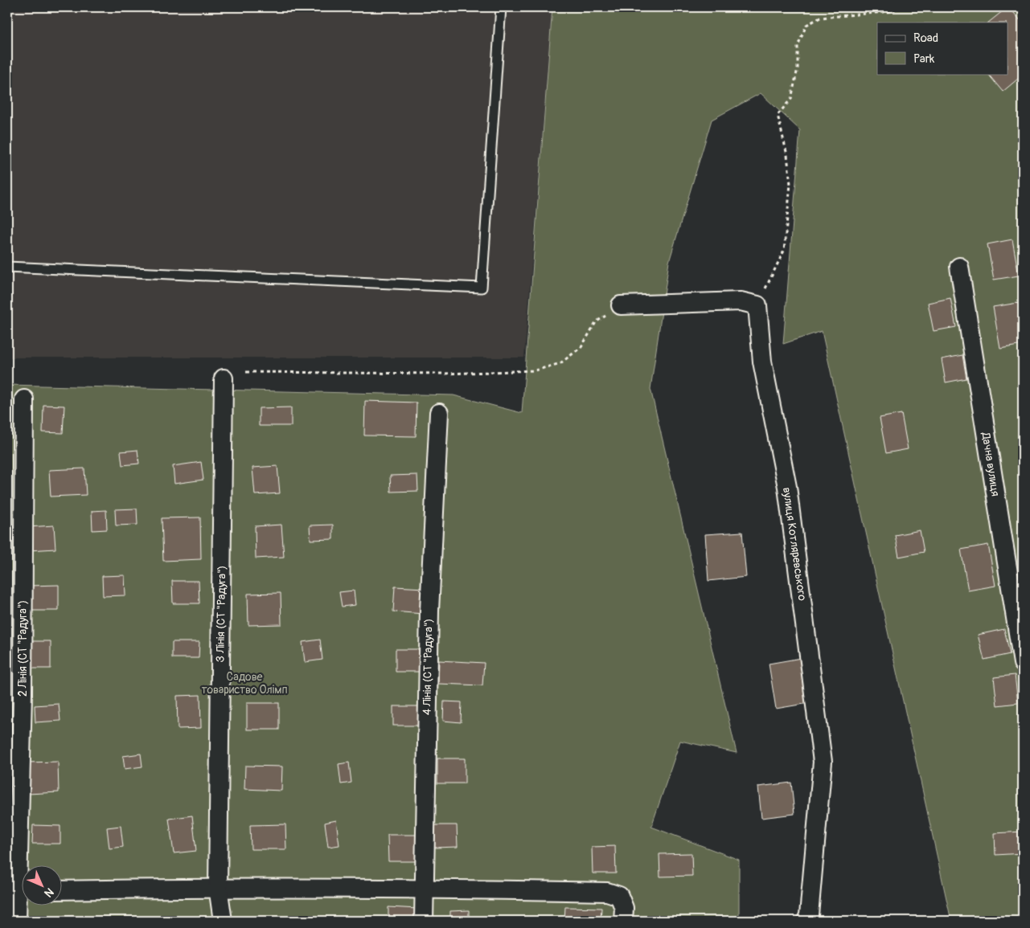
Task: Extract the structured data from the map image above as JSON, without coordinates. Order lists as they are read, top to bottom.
{
  "streets": {
    "street": [
      "Дачна вулиця",
      "вулиця Котляревського",
      "З Лінія (СТ \"Радуга\")",
      "2 Лінія (СТ \"Радуга\")",
      "4 Лінія (СТ \"Радуга\")"
    ]
  },
  "parks": ["Садове товариство Олімп"],
  "legend": ["Road", "Park"],
  "north": "bottom right"
}
